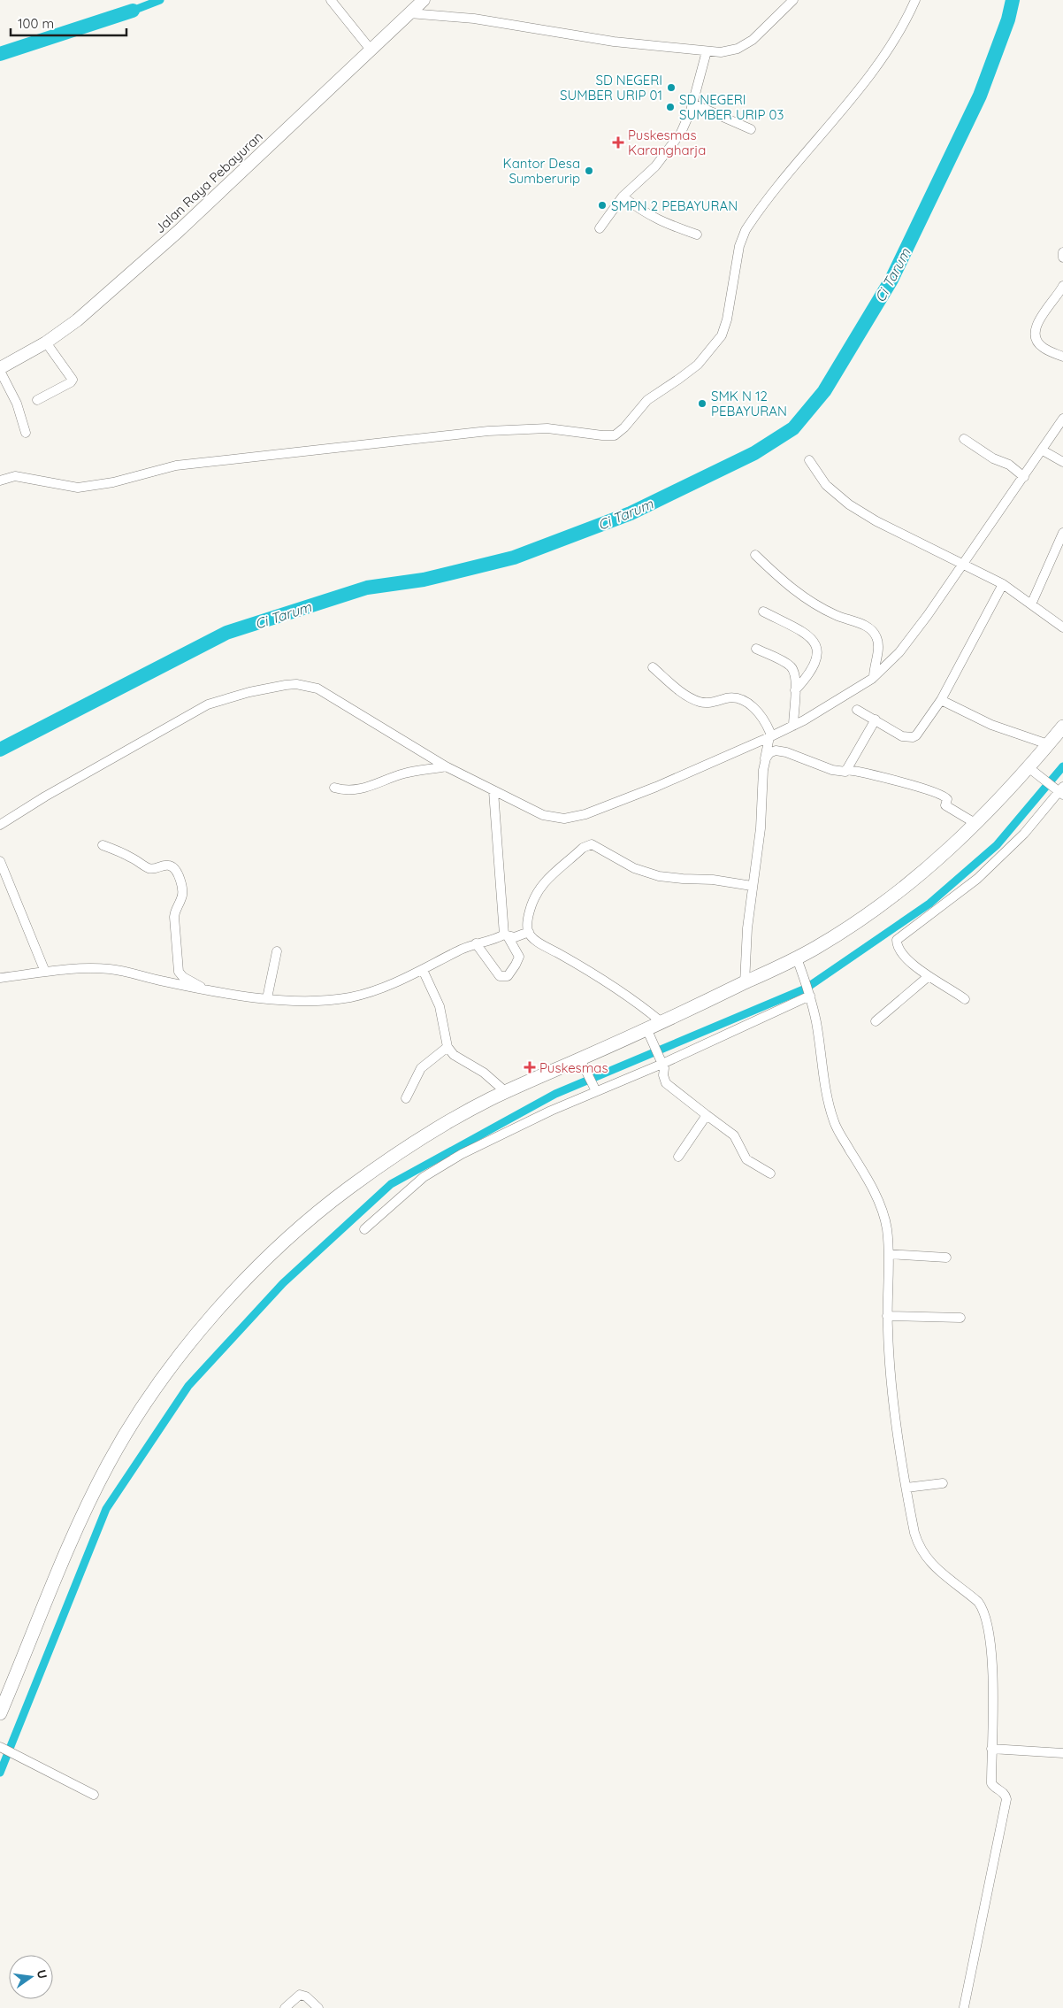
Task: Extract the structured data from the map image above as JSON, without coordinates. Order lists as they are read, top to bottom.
{
  "streets": {
    "main road": ["Jalan Raya Pebayuran"]
  },
  "water": ["Ci Tarum"],
  "places": {
    "other": [
      "SD NEGERI SUMBER URIP 01",
      "SD NEGERI SUMBER URIP 03",
      "Kantor Desa Sumberurip",
      "SMPN 2 PEBAYURAN",
      "SMK N 12 PEBAYURAN"
    ],
    "health": ["Puskesmas Karangharja", "Puskesmas"]
  },
  "scale_bar": "100 m",
  "north": "right"
}
